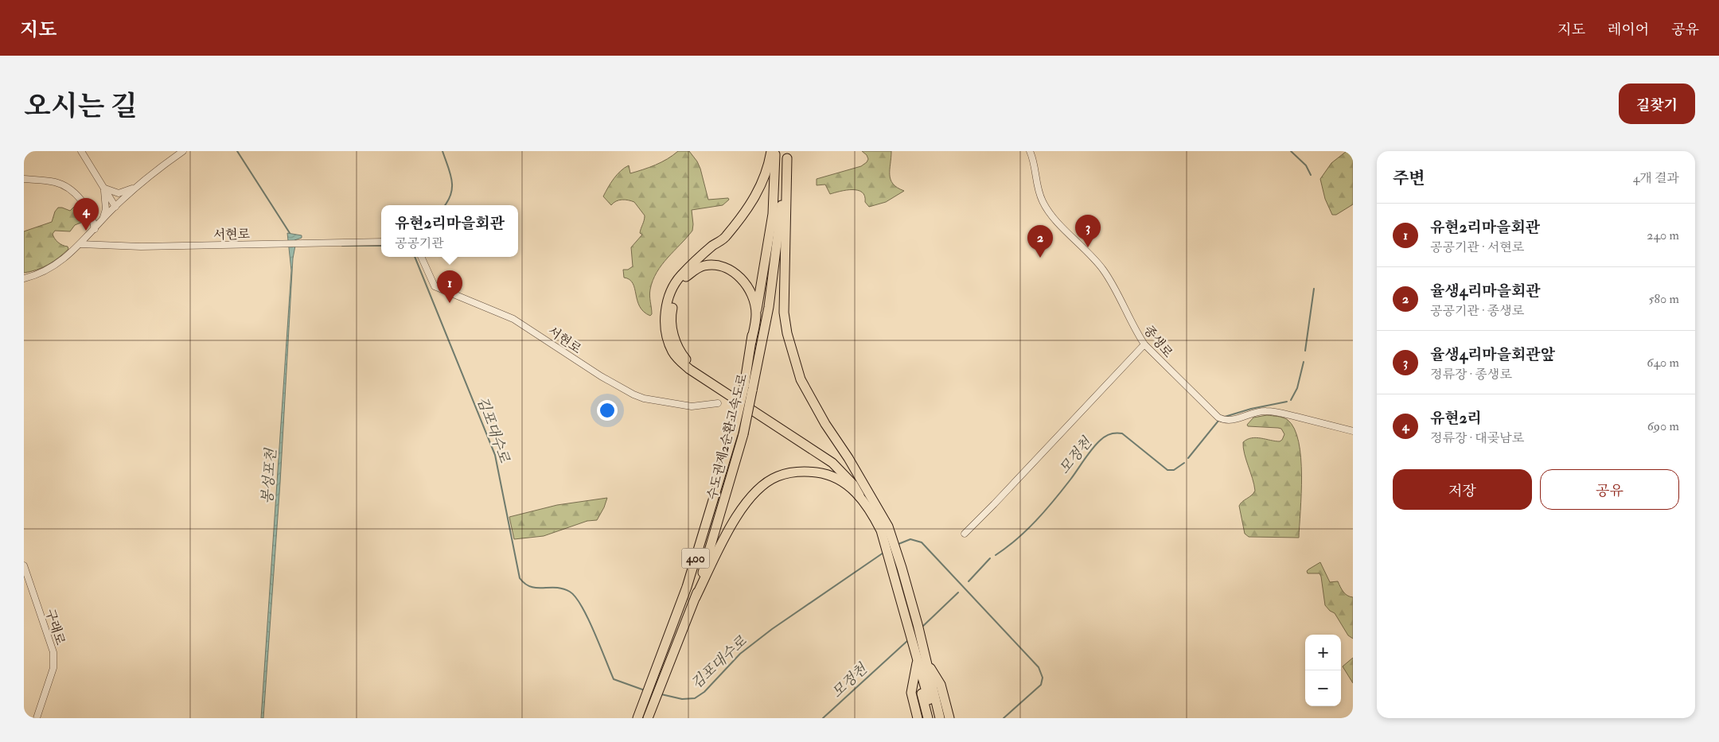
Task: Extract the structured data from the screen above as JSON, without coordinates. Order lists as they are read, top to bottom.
{
  "streets": {
    "highway": ["수도권제2순환고속도로", "400"],
    "street": ["서현로", "종생로", "구래로"]
  },
  "water": ["김포대수로", "모정천", "봉성포천"],
  "page": {
    "header": "지도",
    "nav": ["지도", "레이어", "공유"],
    "title": "오시는 길",
    "buttons": [
      "길찾기",
      ["저장", "공유"]
    ],
    "heading": ["주변", "4개 결과"],
    "pins": [
      "4",
      "3",
      "2",
      "1"
    ],
    "list": [
      {
        "mark": "1",
        "name": "유현2리마을회관",
        "note": "공공기관 · 서현로",
        "value": "240 m"
      },
      {
        "mark": "2",
        "name": "율생4리마을회관",
        "note": "공공기관 · 종생로",
        "value": "580 m"
      },
      {
        "mark": "3",
        "name": "율생4리마을회관앞",
        "note": "정류장 · 종생로",
        "value": "640 m"
      },
      {
        "mark": "4",
        "name": "유현2리",
        "note": "정류장 · 대곶남로",
        "value": "690 m"
      }
    ],
    "popup": ["유현2리마을회관", "공공기관"],
    "map_buttons": ["+", "−"]
  }
}
